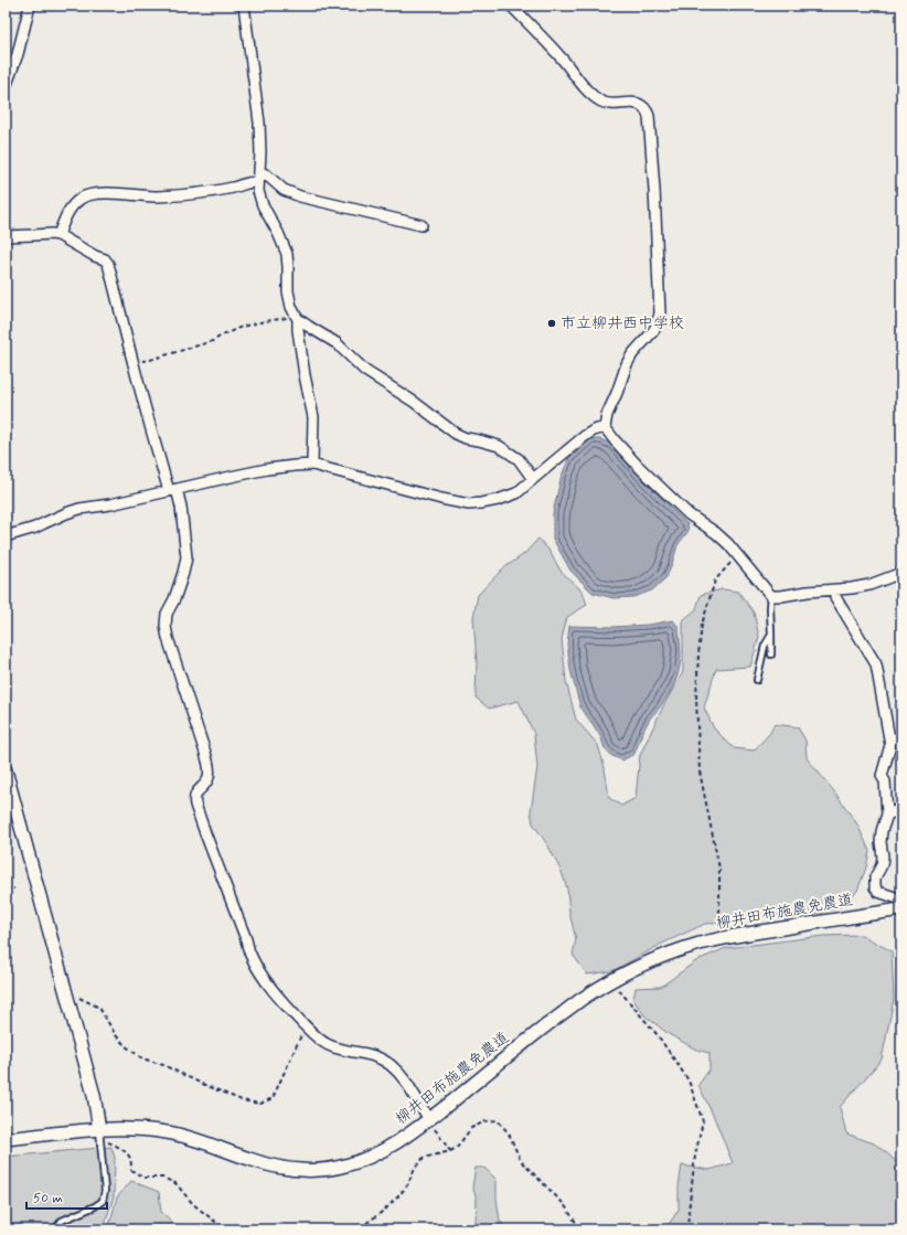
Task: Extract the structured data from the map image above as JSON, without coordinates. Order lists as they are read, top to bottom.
{
  "streets": {
    "street": ["柳井田布施農免農道"]
  },
  "places": ["市立柳井西中学校"],
  "scale_bar": "50 m"
}
